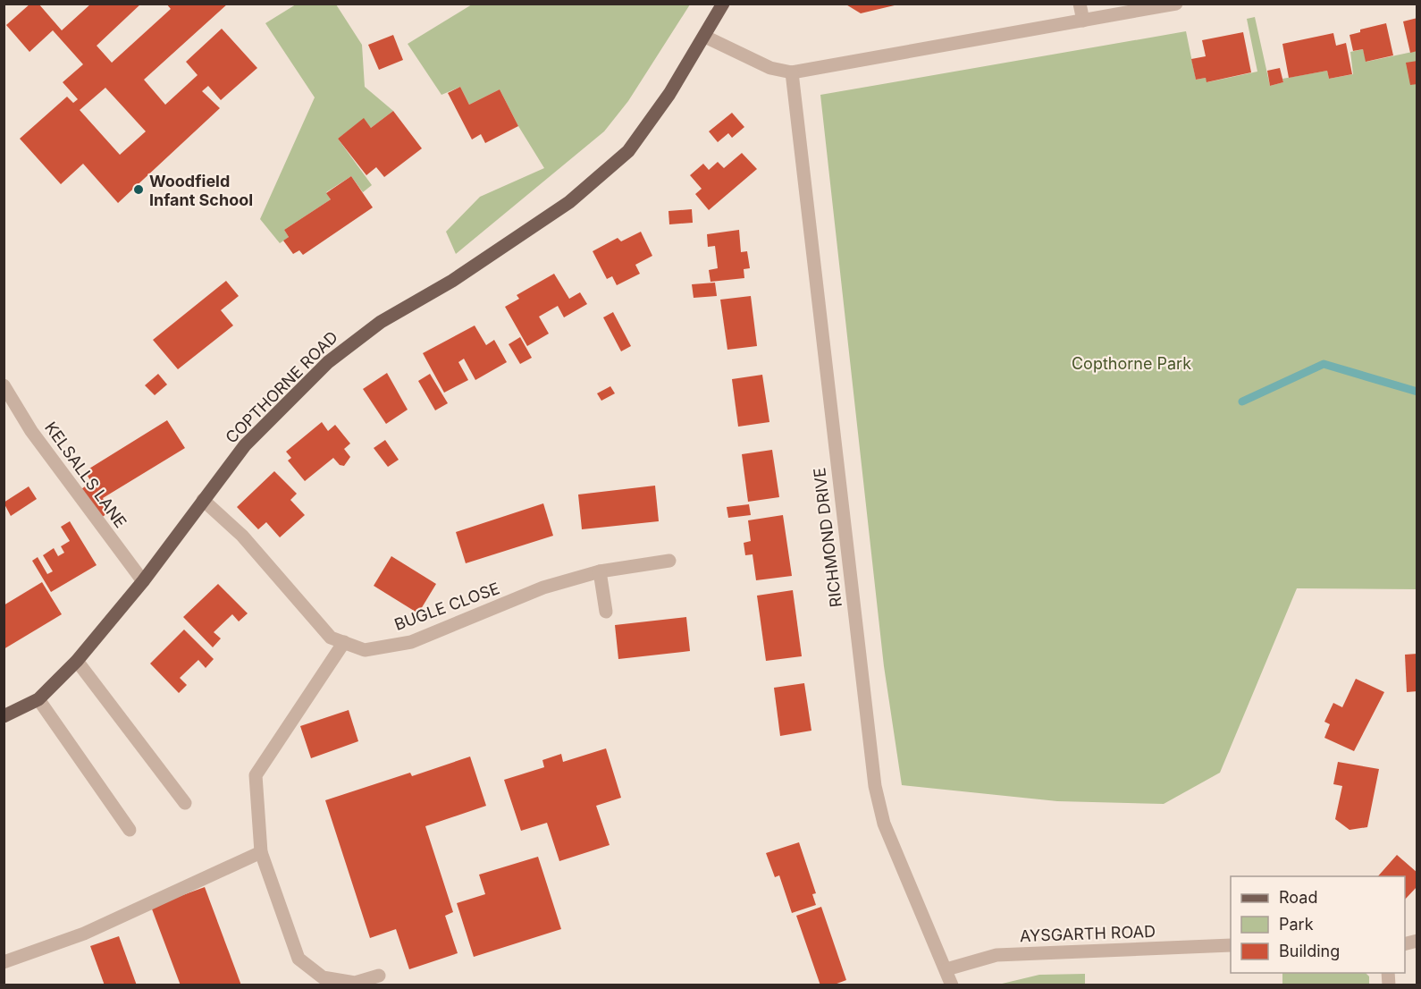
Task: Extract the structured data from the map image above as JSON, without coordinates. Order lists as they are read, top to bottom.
{
  "streets": {
    "main road": ["COPTHORNE ROAD"],
    "street": [
      "KELSALLS LANE",
      "RICHMOND DRIVE",
      "BUGLE CLOSE",
      "AYSGARTH ROAD"
    ]
  },
  "crossings": [
    ["COPTHORNE ROAD", "KELSALLS LANE"],
    ["COPTHORNE ROAD", "BUGLE CLOSE"],
    ["RICHMOND DRIVE", "AYSGARTH ROAD"]
  ],
  "parks": ["Copthorne Park"],
  "places": ["Woodfield Infant School"],
  "legend": ["Road", "Park", "Building"]
}
